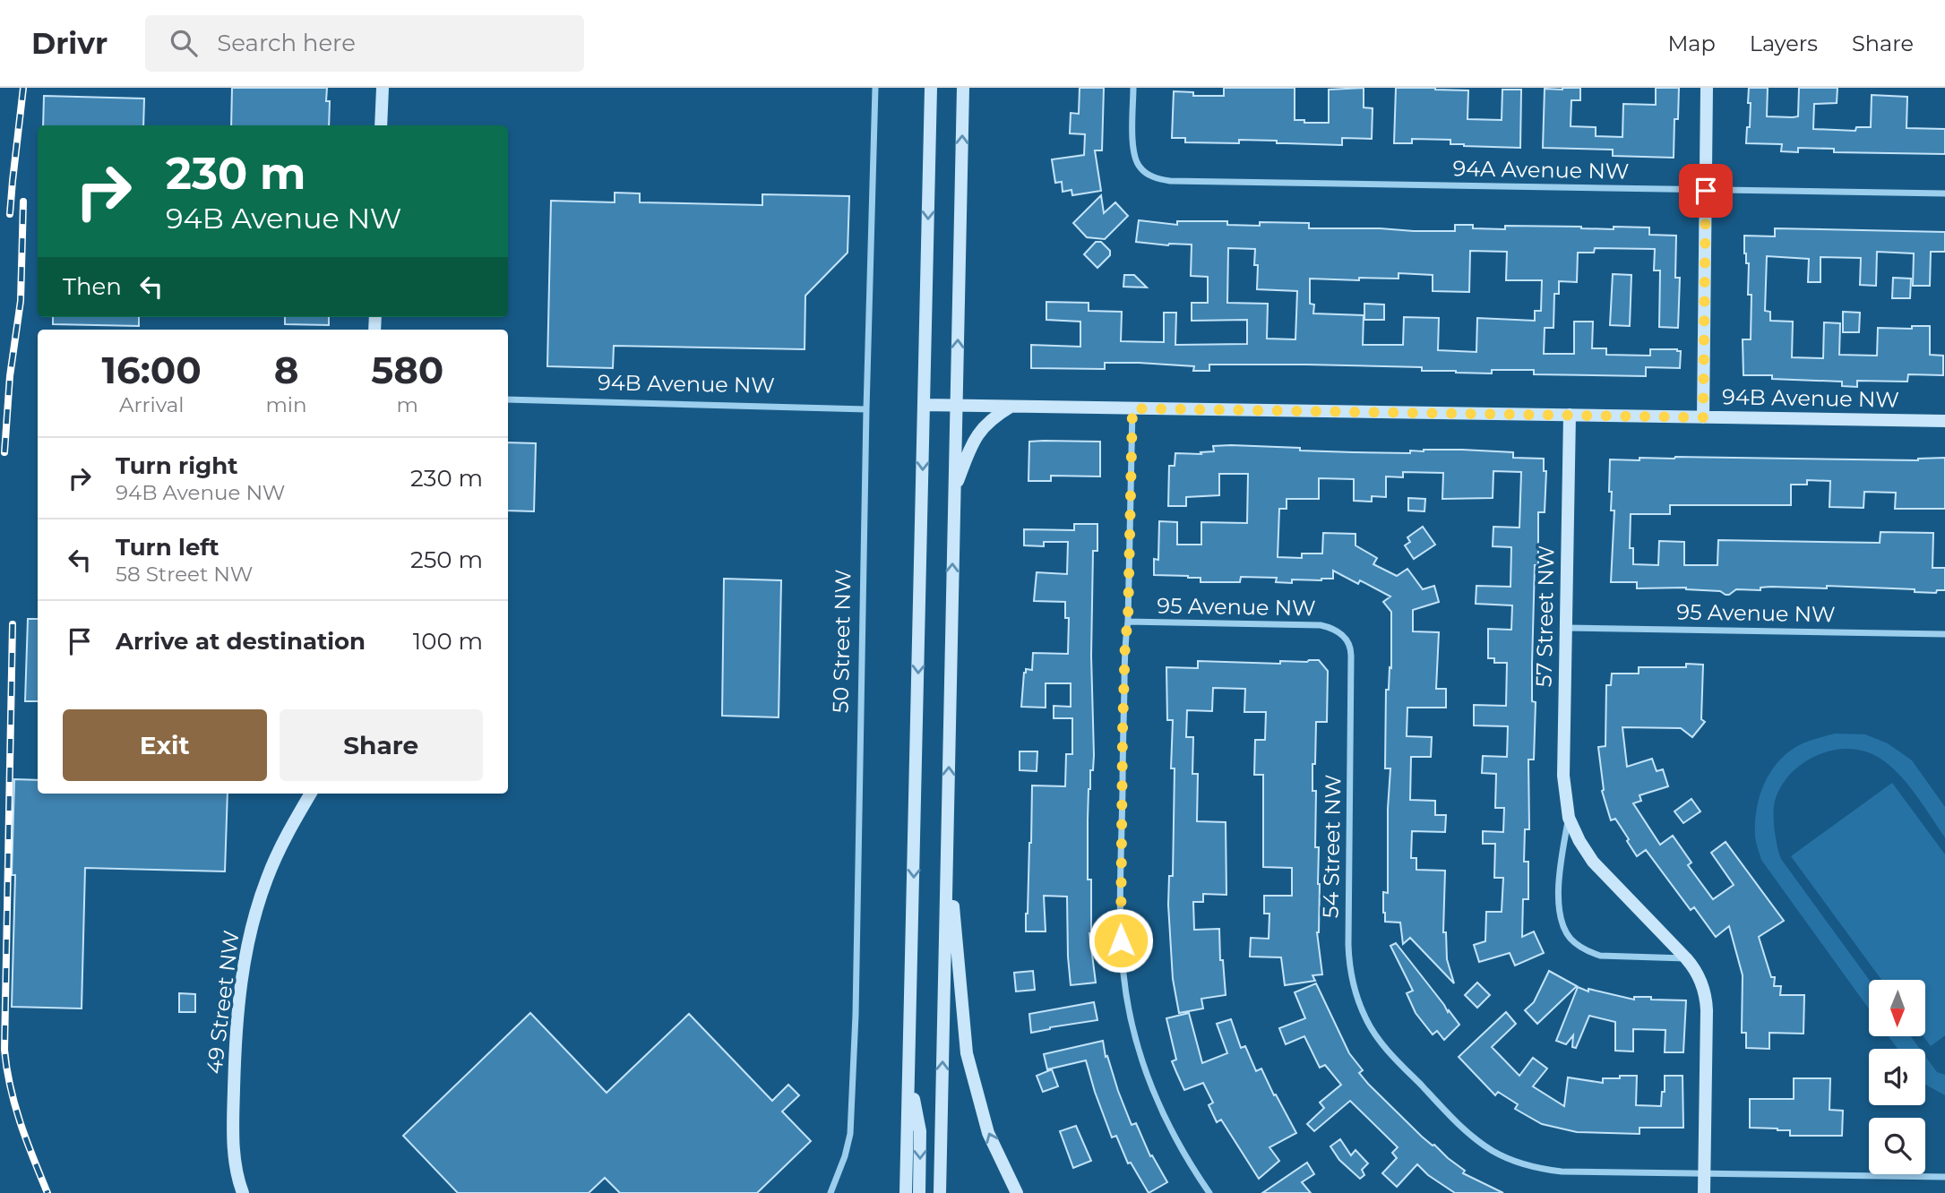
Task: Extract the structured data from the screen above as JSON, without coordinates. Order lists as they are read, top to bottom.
{
  "streets": {
    "main road": ["94B Avenue NW", "57 Street NW", "49 Street NW"],
    "street": [
      "94A Avenue NW",
      "95 Avenue NW",
      "50 Street NW",
      "54 Street NW"
    ]
  },
  "crossings": [
    ["94B Avenue NW", "57 Street NW"],
    ["94B Avenue NW", "50 Street NW"],
    ["95 Avenue NW", "57 Street NW"],
    ["95 Avenue NW", "54 Street NW"],
    ["57 Street NW", "54 Street NW"]
  ],
  "north": "bottom",
  "page": {
    "header": "Drivr",
    "search": "Search here",
    "nav": ["Map", "Layers", "Share"],
    "turn": ["230 m", "94B Avenue NW"],
    "then": "Then",
    "eta": [
      "16:00",
      "Arrival",
      "8",
      "min",
      "580",
      "m"
    ],
    "list": [
      {
        "name": "Turn right",
        "note": "94B Avenue NW",
        "value": "230 m"
      },
      {
        "name": "Turn left",
        "note": "58 Street NW",
        "value": "250 m"
      },
      {
        "name": "Arrive at destination",
        "value": "100 m"
      }
    ],
    "buttons": ["Exit", "Share"]
  }
}
